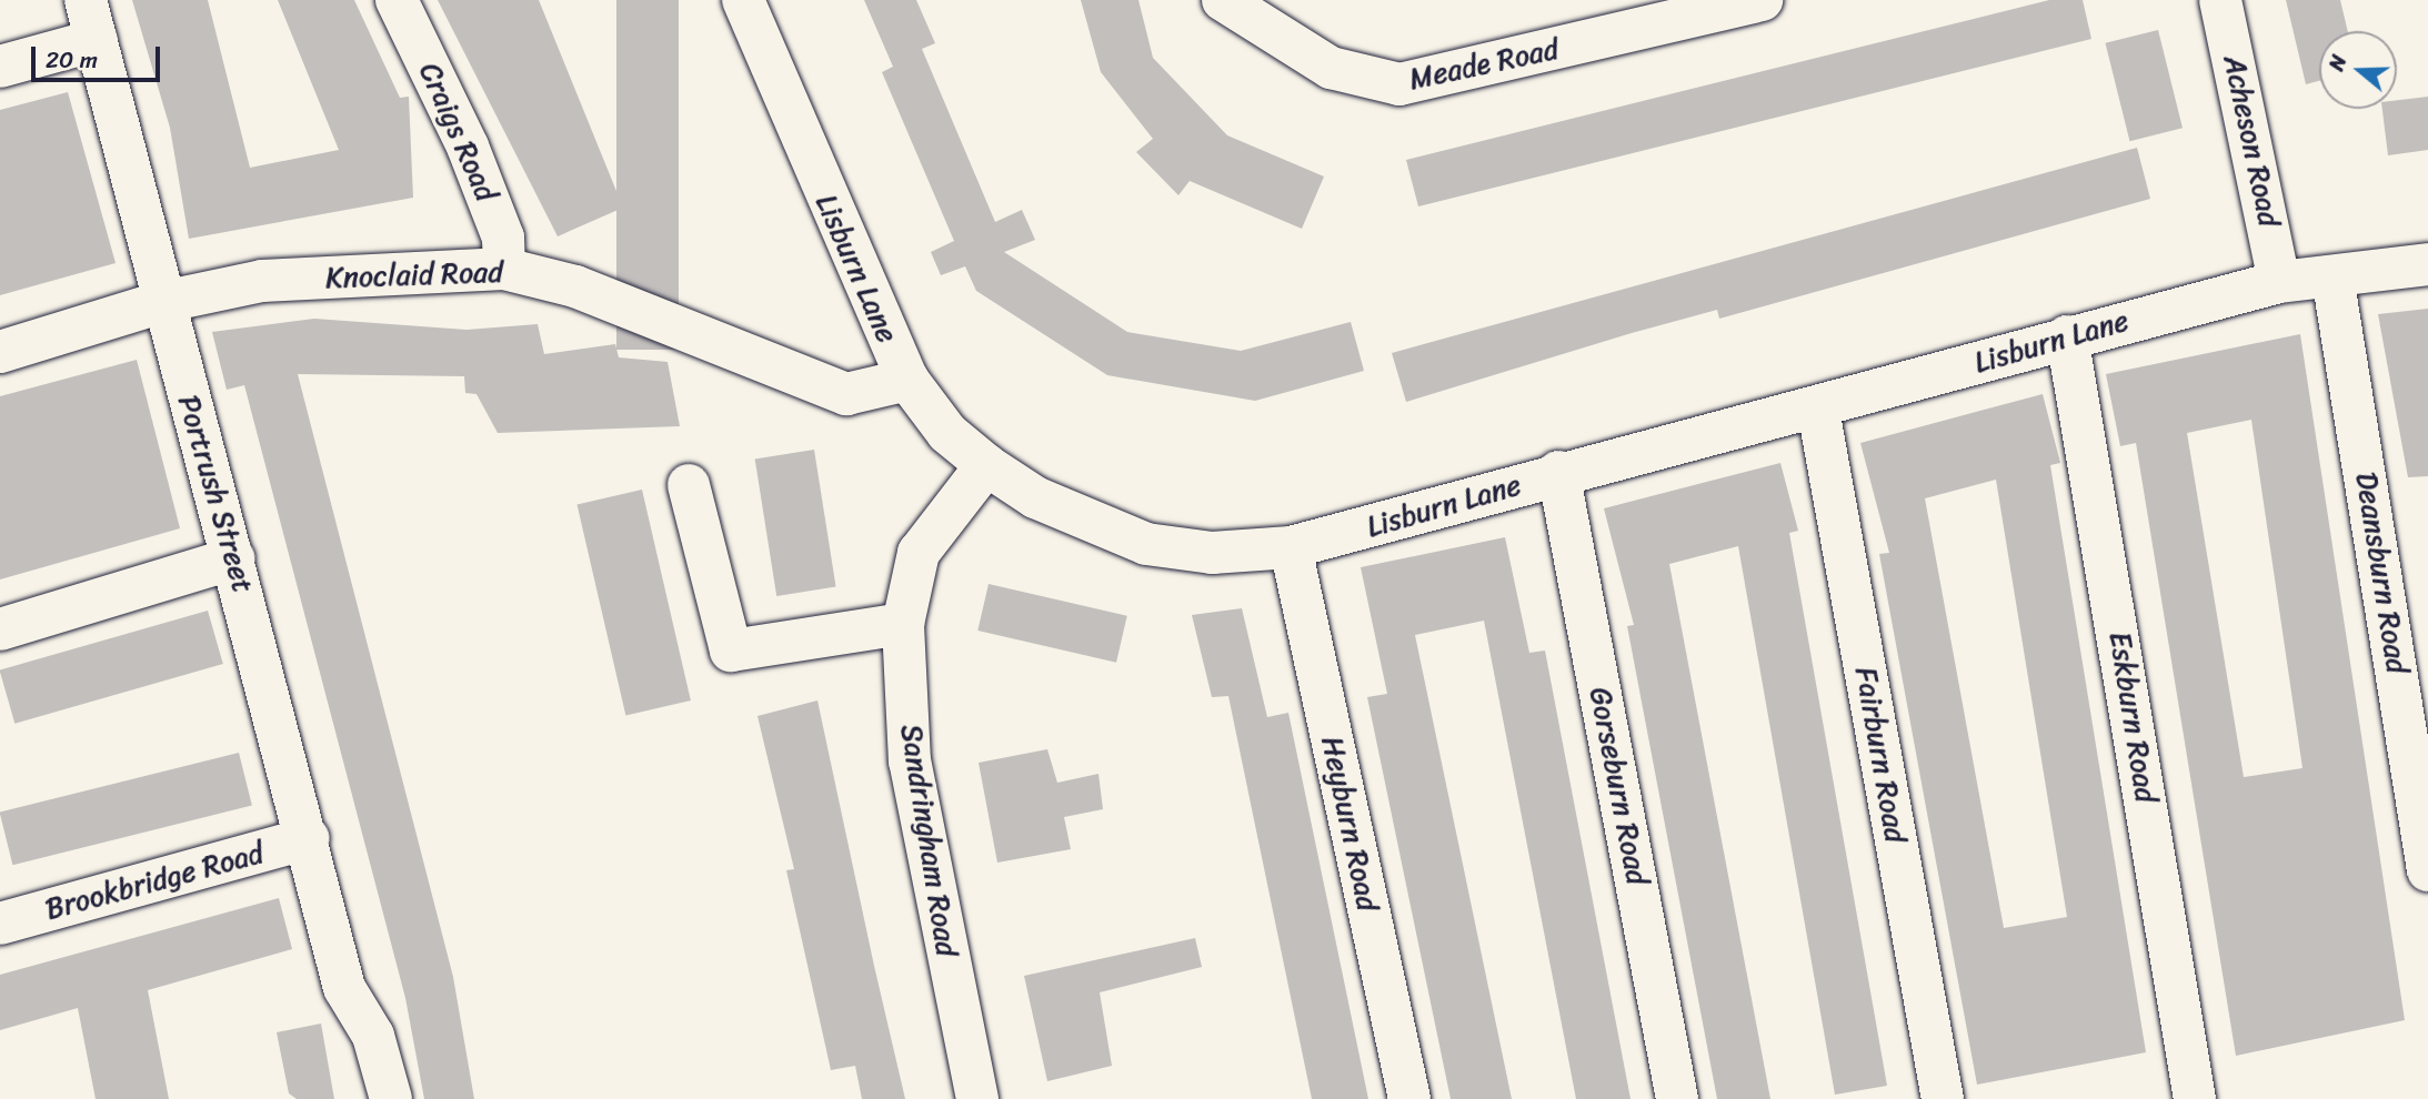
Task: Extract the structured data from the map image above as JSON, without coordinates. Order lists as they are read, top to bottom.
{
  "streets": {
    "street": [
      "Meade Road",
      "Craigs Road",
      "Acheson Road",
      "Lisburn Lane",
      "Knoclaid Road",
      "Portrush Street",
      "Deansburn Road",
      "Eskburn Road",
      "Fairburn Road",
      "Gorseburn Road",
      "Heyburn Road",
      "Sandringham Road",
      "Brookbridge Road"
    ]
  },
  "crossings": [
    ["Craigs Road", "Knoclaid Road"],
    ["Acheson Road", "Lisburn Lane"],
    ["Lisburn Lane", "Knoclaid Road"],
    ["Lisburn Lane", "Deansburn Road"],
    ["Lisburn Lane", "Eskburn Road"],
    ["Lisburn Lane", "Fairburn Road"],
    ["Lisburn Lane", "Gorseburn Road"],
    ["Lisburn Lane", "Heyburn Road"],
    ["Lisburn Lane", "Sandringham Road"],
    ["Knoclaid Road", "Portrush Street"],
    ["Portrush Street", "Brookbridge Road"]
  ],
  "scale_bar": "20 m",
  "north": "left"
}
